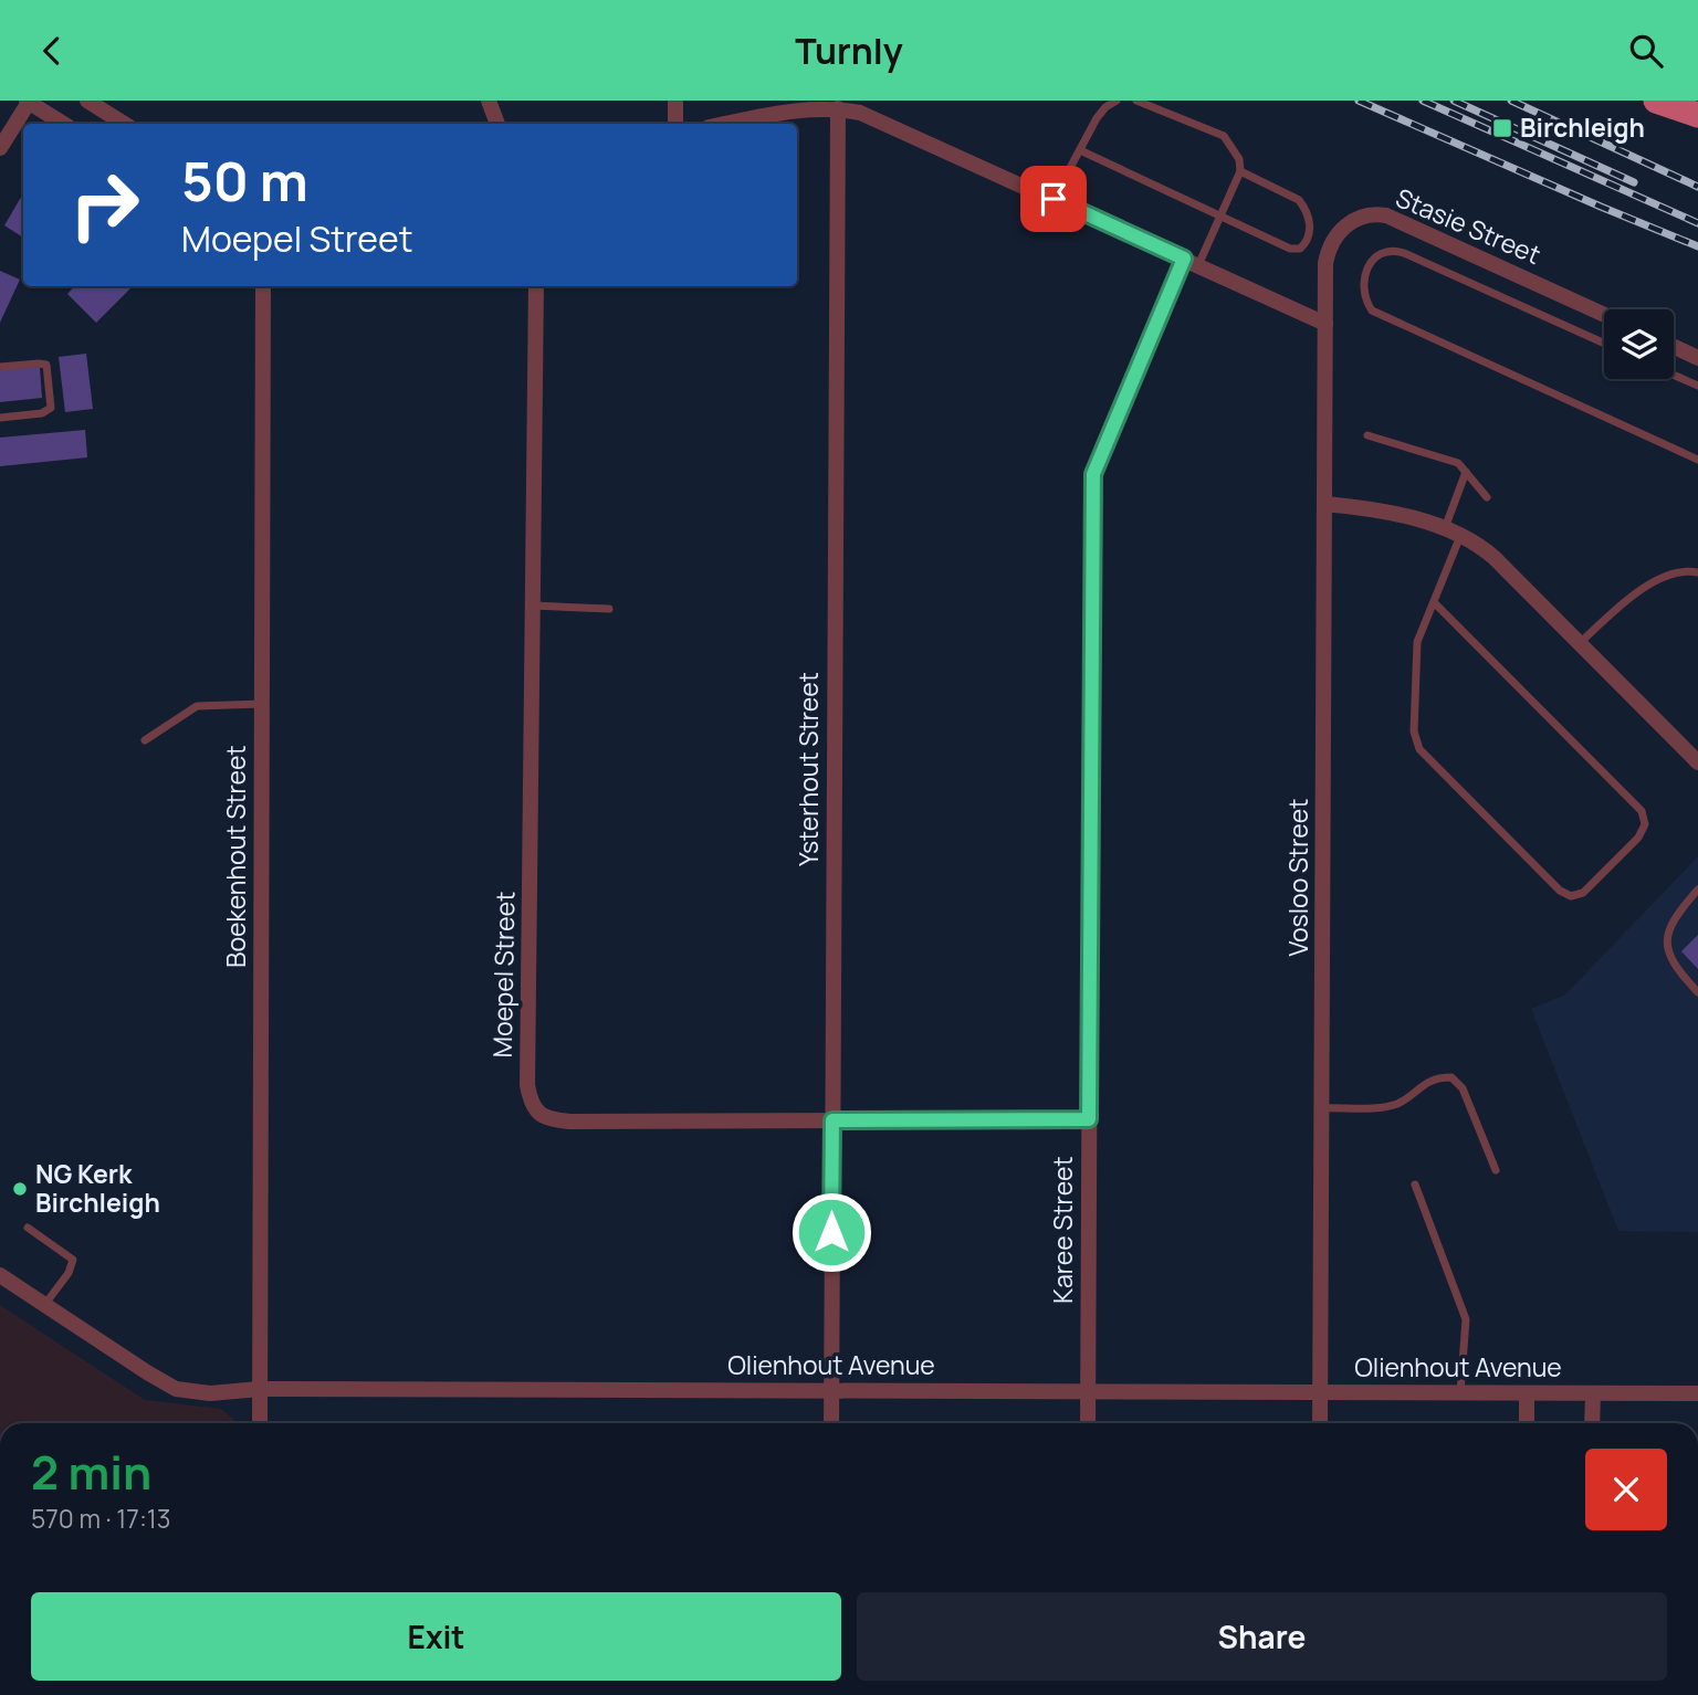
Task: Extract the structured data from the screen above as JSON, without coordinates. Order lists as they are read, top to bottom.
{
  "streets": {
    "street": [
      "Stasie Street",
      "Ysterhout Street",
      "Boekenhout Street",
      "Vosloo Street",
      "Moepel Street",
      "Karee Street",
      "Olienhout Avenue"
    ]
  },
  "crossings": [
    ["Stasie Street", "Vosloo Street"],
    ["Ysterhout Street", "Moepel Street"],
    ["Ysterhout Street", "Olienhout Avenue"],
    ["Boekenhout Street", "Olienhout Avenue"],
    ["Vosloo Street", "Olienhout Avenue"],
    ["Moepel Street", "Karee Street"],
    ["Karee Street", "Olienhout Avenue"]
  ],
  "places": {
    "transit": ["Birchleigh"],
    "other": ["NG Kerk Birchleigh"]
  },
  "page": {
    "header": "Turnly",
    "turn": ["50 m", "Moepel Street"],
    "heading": ["2 min", "570 m · 17:13"],
    "buttons": ["Exit", "Share"]
  }
}
